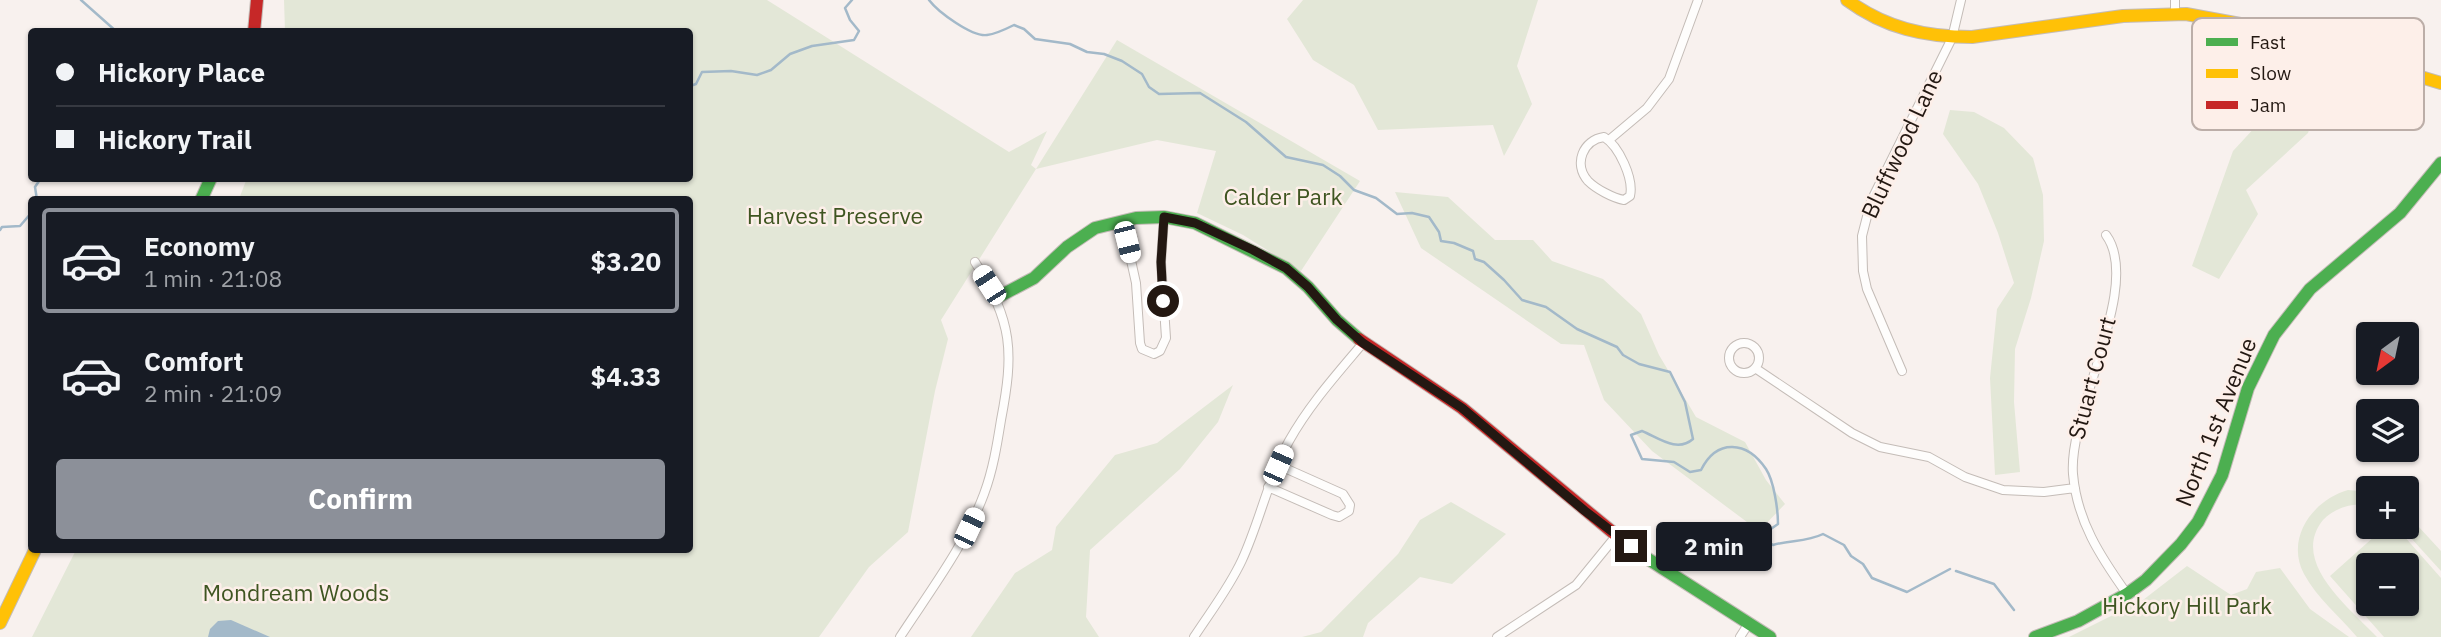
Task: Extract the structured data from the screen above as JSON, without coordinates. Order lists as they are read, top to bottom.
{
  "streets": {
    "main road": ["North 1st Avenue"],
    "street": ["Bluffwood Lane", "Stuart Court"]
  },
  "crossings": [
    ["Stuart Court", "North 1st Avenue"]
  ],
  "parks": [
    "Calder Park",
    "Harvest Preserve",
    "Mondream Woods",
    "Hickory Hill Park"
  ],
  "legend": ["Fast", "Slow", "Jam"],
  "north": "bottom left",
  "page": {
    "banner": ["Hickory Place", "Hickory Trail"],
    "list": [
      {
        "name": "Economy",
        "note": "1 min · 21:08",
        "value": "$3.20"
      },
      {
        "name": "Comfort",
        "note": "2 min · 21:09",
        "value": "$4.33"
      }
    ],
    "map_buttons": ["+", "−"],
    "buttons": "Confirm",
    "bubble": "2 min"
  }
}
